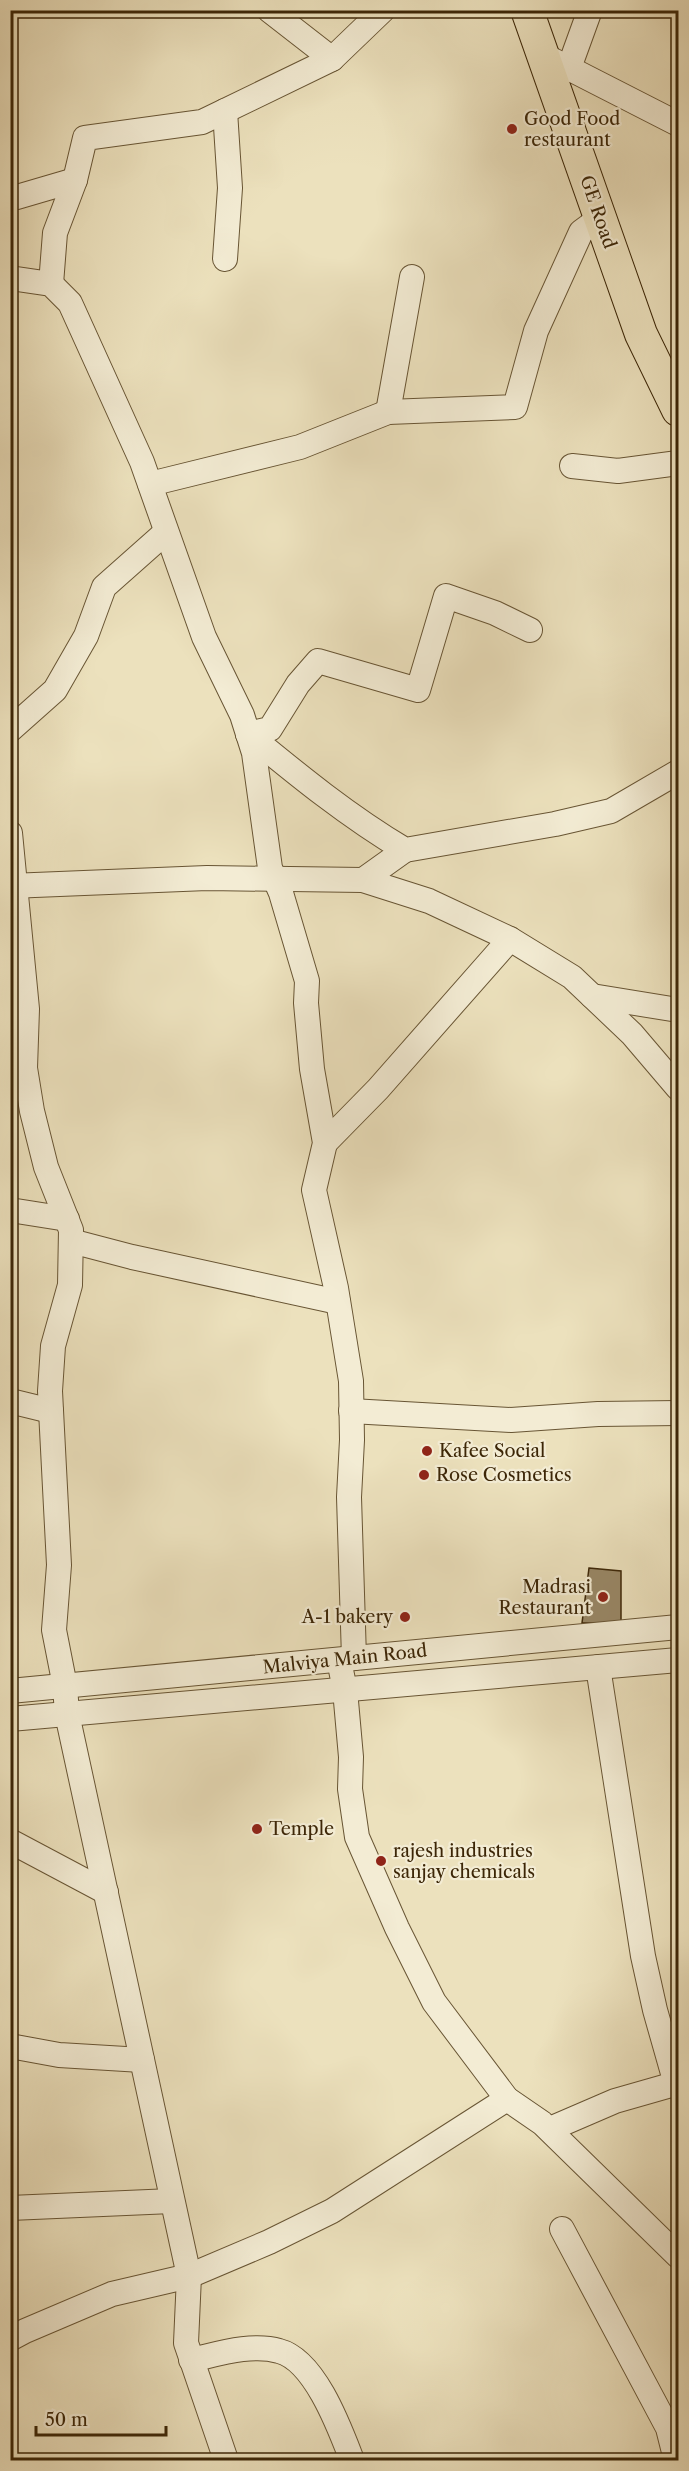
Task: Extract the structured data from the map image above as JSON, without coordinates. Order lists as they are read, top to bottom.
{
  "streets": {
    "main road": ["GE Road"],
    "street": ["Malviya Main Road"]
  },
  "places": [
    "Good Food restaurant",
    "Kafee Social",
    "Rose Cosmetics",
    "Madrasi Restaurant",
    "A-1 bakery",
    "Temple",
    "rajesh industries sanjay chemicals"
  ],
  "scale_bar": "50 m"
}
